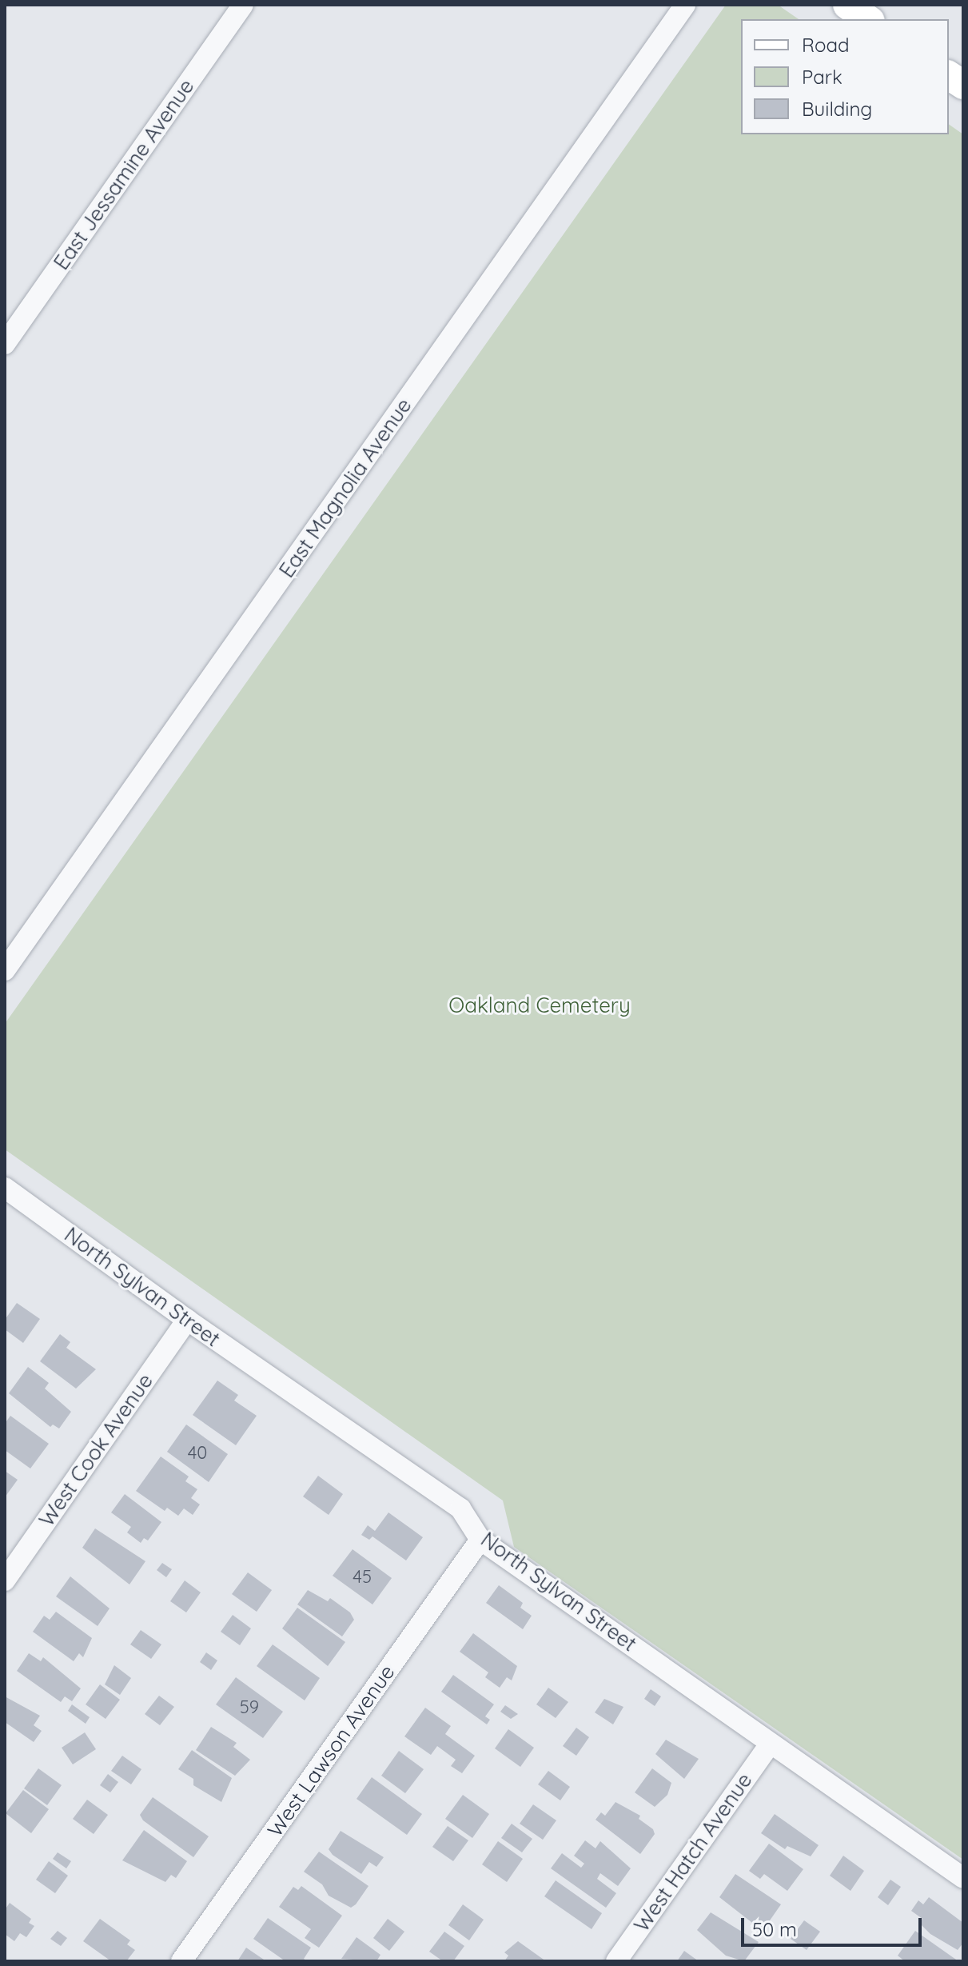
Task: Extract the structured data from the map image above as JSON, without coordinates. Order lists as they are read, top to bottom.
{
  "streets": {
    "street": [
      "East Jessamine Avenue",
      "East Magnolia Avenue",
      "North Sylvan Street",
      "West Cook Avenue",
      "West Lawson Avenue",
      "West Hatch Avenue"
    ]
  },
  "crossings": [
    ["North Sylvan Street", "West Cook Avenue"],
    ["North Sylvan Street", "West Lawson Avenue"],
    ["North Sylvan Street", "West Hatch Avenue"]
  ],
  "parks": ["Oakland Cemetery"],
  "house_numbers": ["40", "45", "59"],
  "legend": ["Road", "Park", "Building"],
  "scale_bar": "50 m"
}
